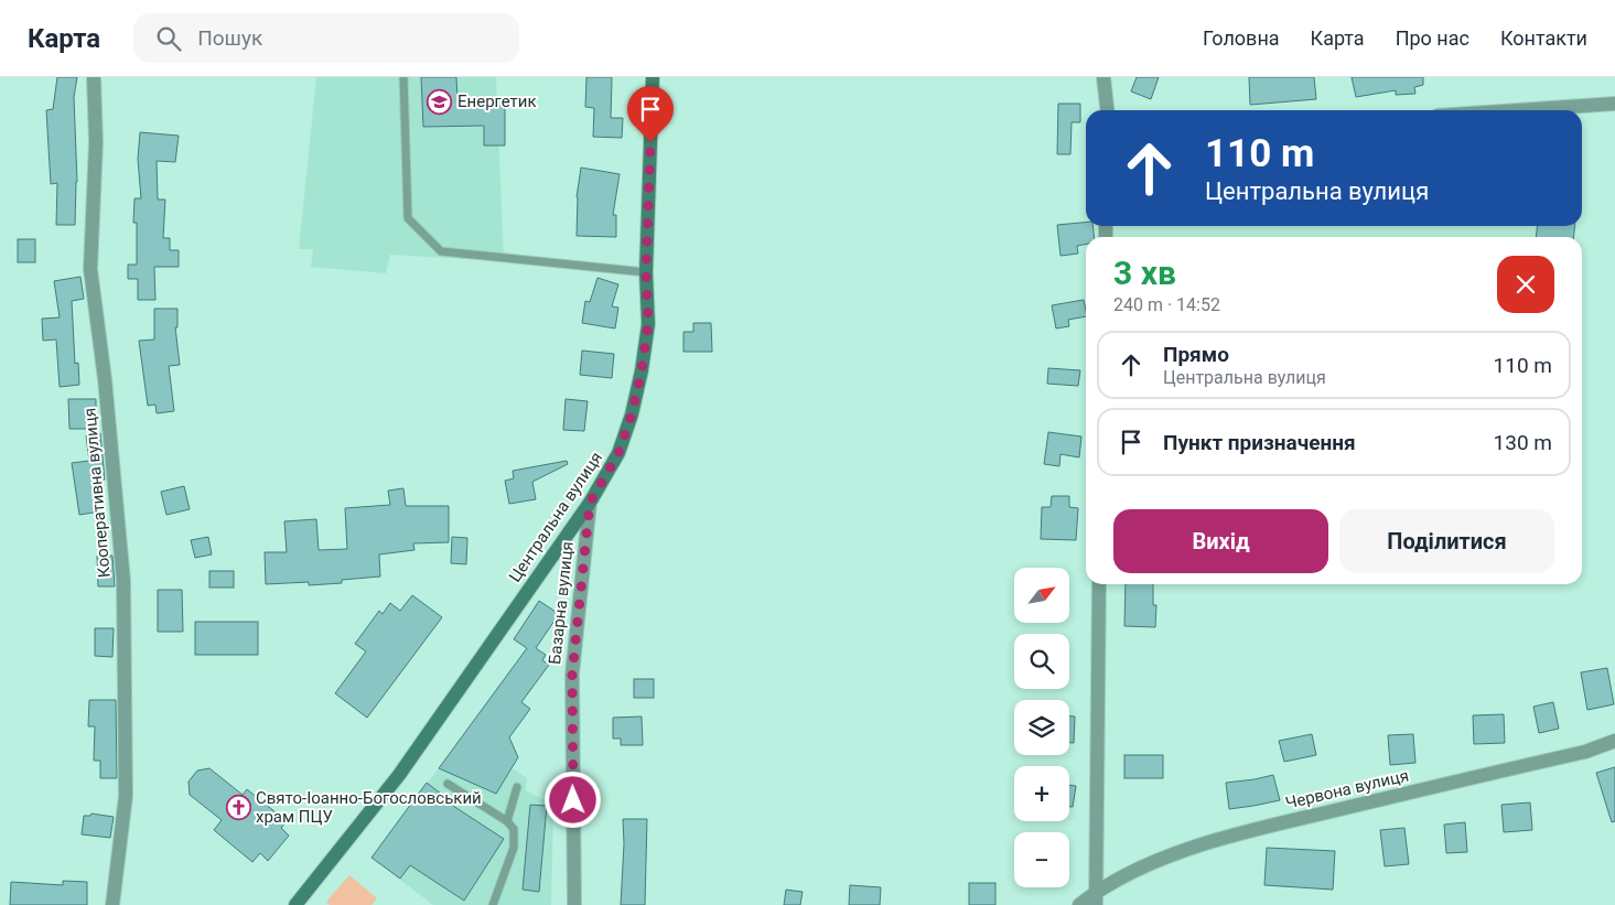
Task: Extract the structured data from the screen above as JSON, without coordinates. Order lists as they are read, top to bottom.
{
  "streets": {
    "main road": ["Центральна вулиця"],
    "street": ["Кооперативна вулиця", "Базарна вулиця", "Червона вулиця"]
  },
  "crossings": [
    ["Центральна вулиця", "Базарна вулиця"]
  ],
  "places": {
    "school or university": ["Енергетик"],
    "church": ["Свято-Іоанно-Богословський храм ПЦУ"]
  },
  "north": "top right",
  "page": {
    "header": "Карта",
    "search": "Пошук",
    "nav": [
      "Головна",
      "Карта",
      "Про нас",
      "Контакти"
    ],
    "turn": ["110 m", "Центральна вулиця"],
    "heading": ["3 хв", "240 m · 14:52"],
    "list": [
      {
        "name": "Прямо",
        "note": "Центральна вулиця",
        "value": "110 m"
      },
      {
        "name": "Пункт призначення",
        "value": "130 m"
      }
    ],
    "buttons": ["Вихід", "Поділитися"],
    "map_buttons": ["+", "−"]
  }
}
